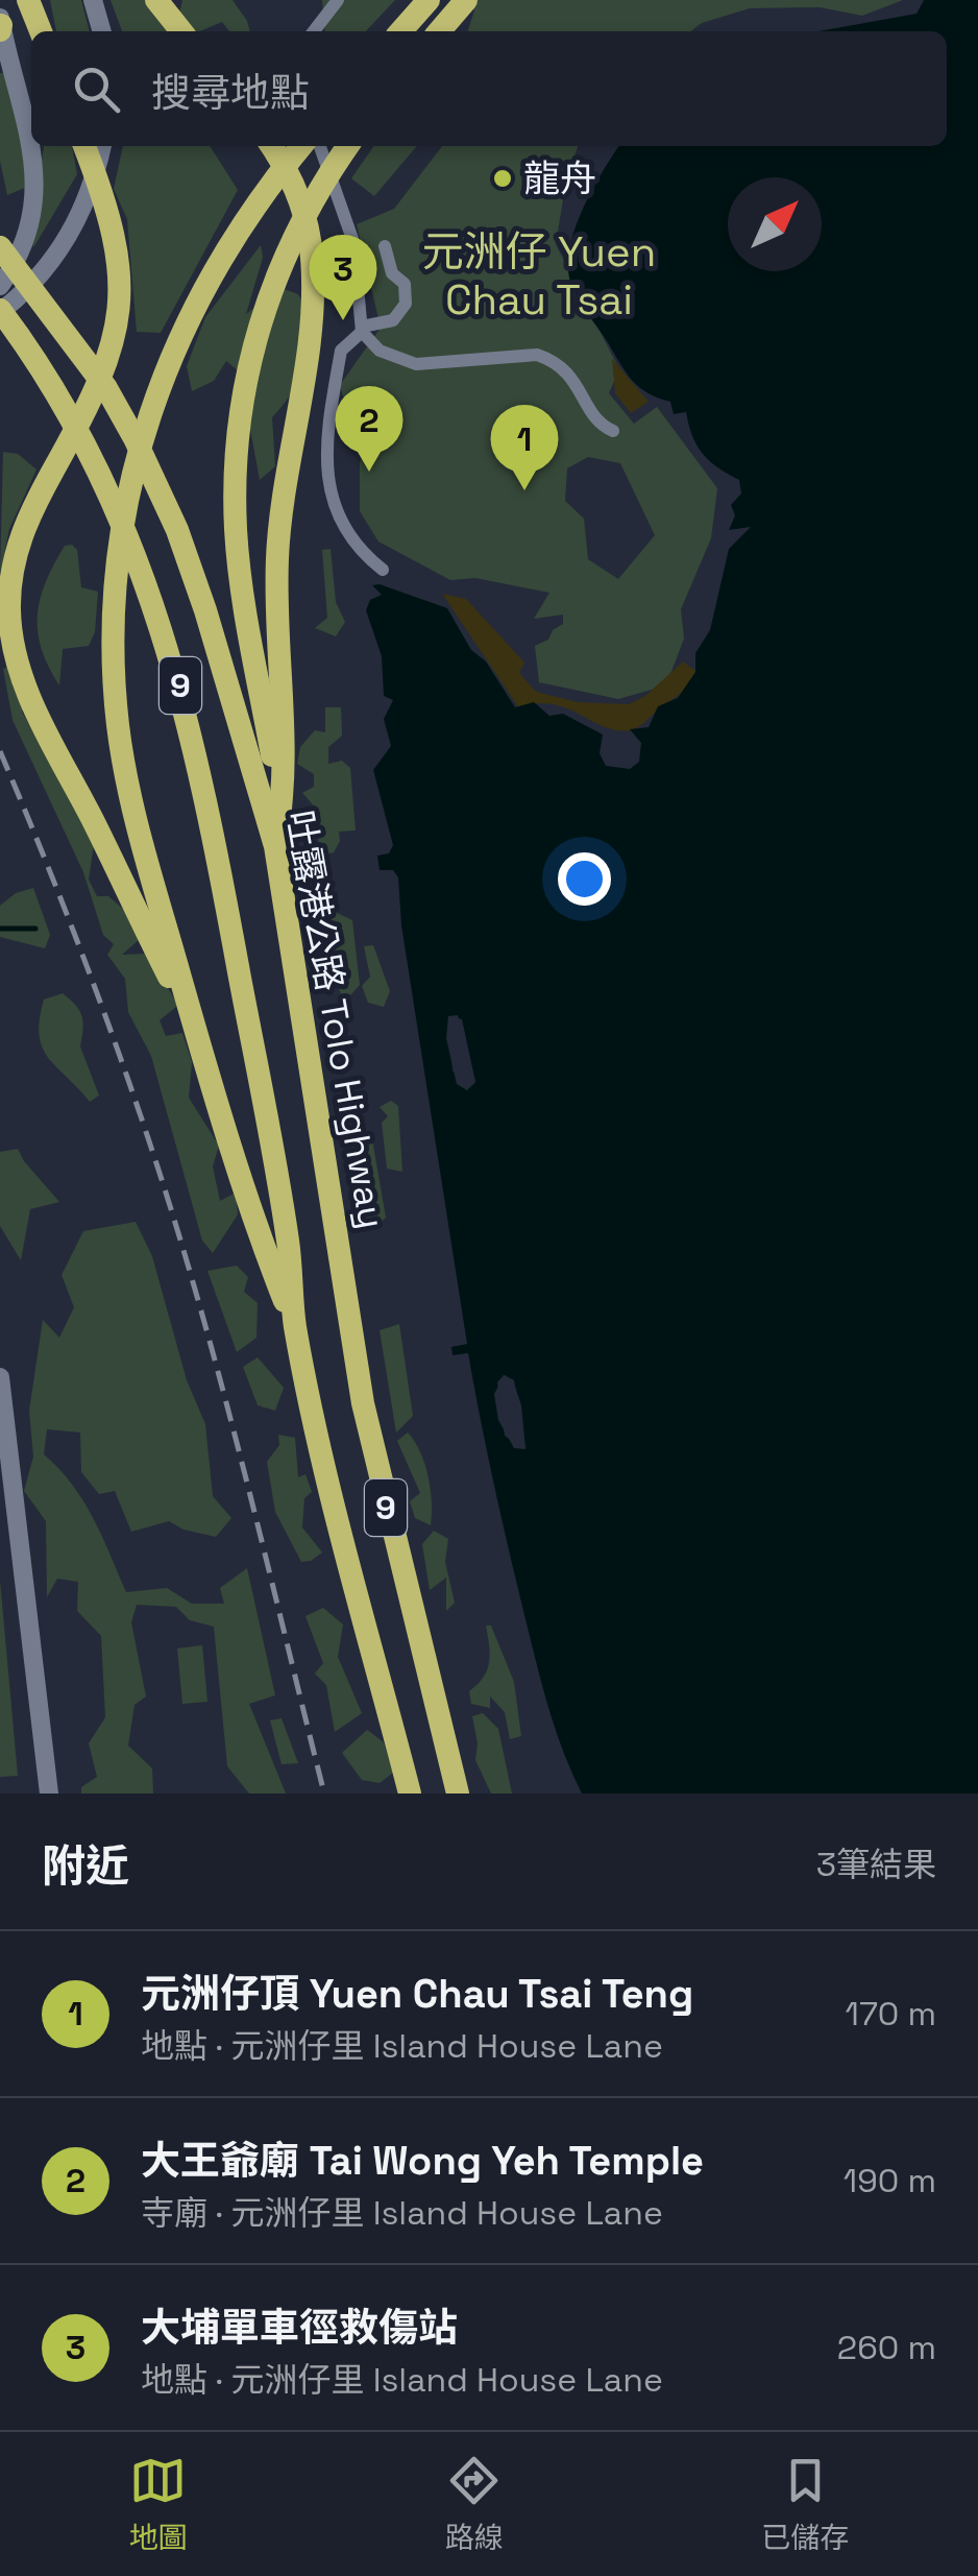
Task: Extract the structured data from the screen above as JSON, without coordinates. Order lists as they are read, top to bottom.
{
  "streets": {
    "highway": ["9", "吐露港公路 Tolo Highway"]
  },
  "districts": ["元洲仔 Yuen Chau Tsai"],
  "places": ["龍舟"],
  "north": "top right",
  "page": {
    "search": "搜尋地點",
    "pins": ["3", "2", "1"],
    "heading": ["附近", "3筆結果"],
    "list": [
      {
        "mark": "1",
        "name": "元洲仔頂 Yuen Chau Tsai Teng",
        "note": "地點 · 元洲仔里 Island House Lane",
        "value": "170 m"
      },
      {
        "mark": "2",
        "name": "大王爺廟 Tai Wong Yeh Temple",
        "note": "寺廟 · 元洲仔里 Island House Lane",
        "value": "190 m"
      },
      {
        "mark": "3",
        "name": "大埔單車徑救傷站",
        "note": "地點 · 元洲仔里 Island House Lane",
        "value": "260 m"
      }
    ],
    "nav": ["地圖", "路線", "已儲存"]
  }
}
